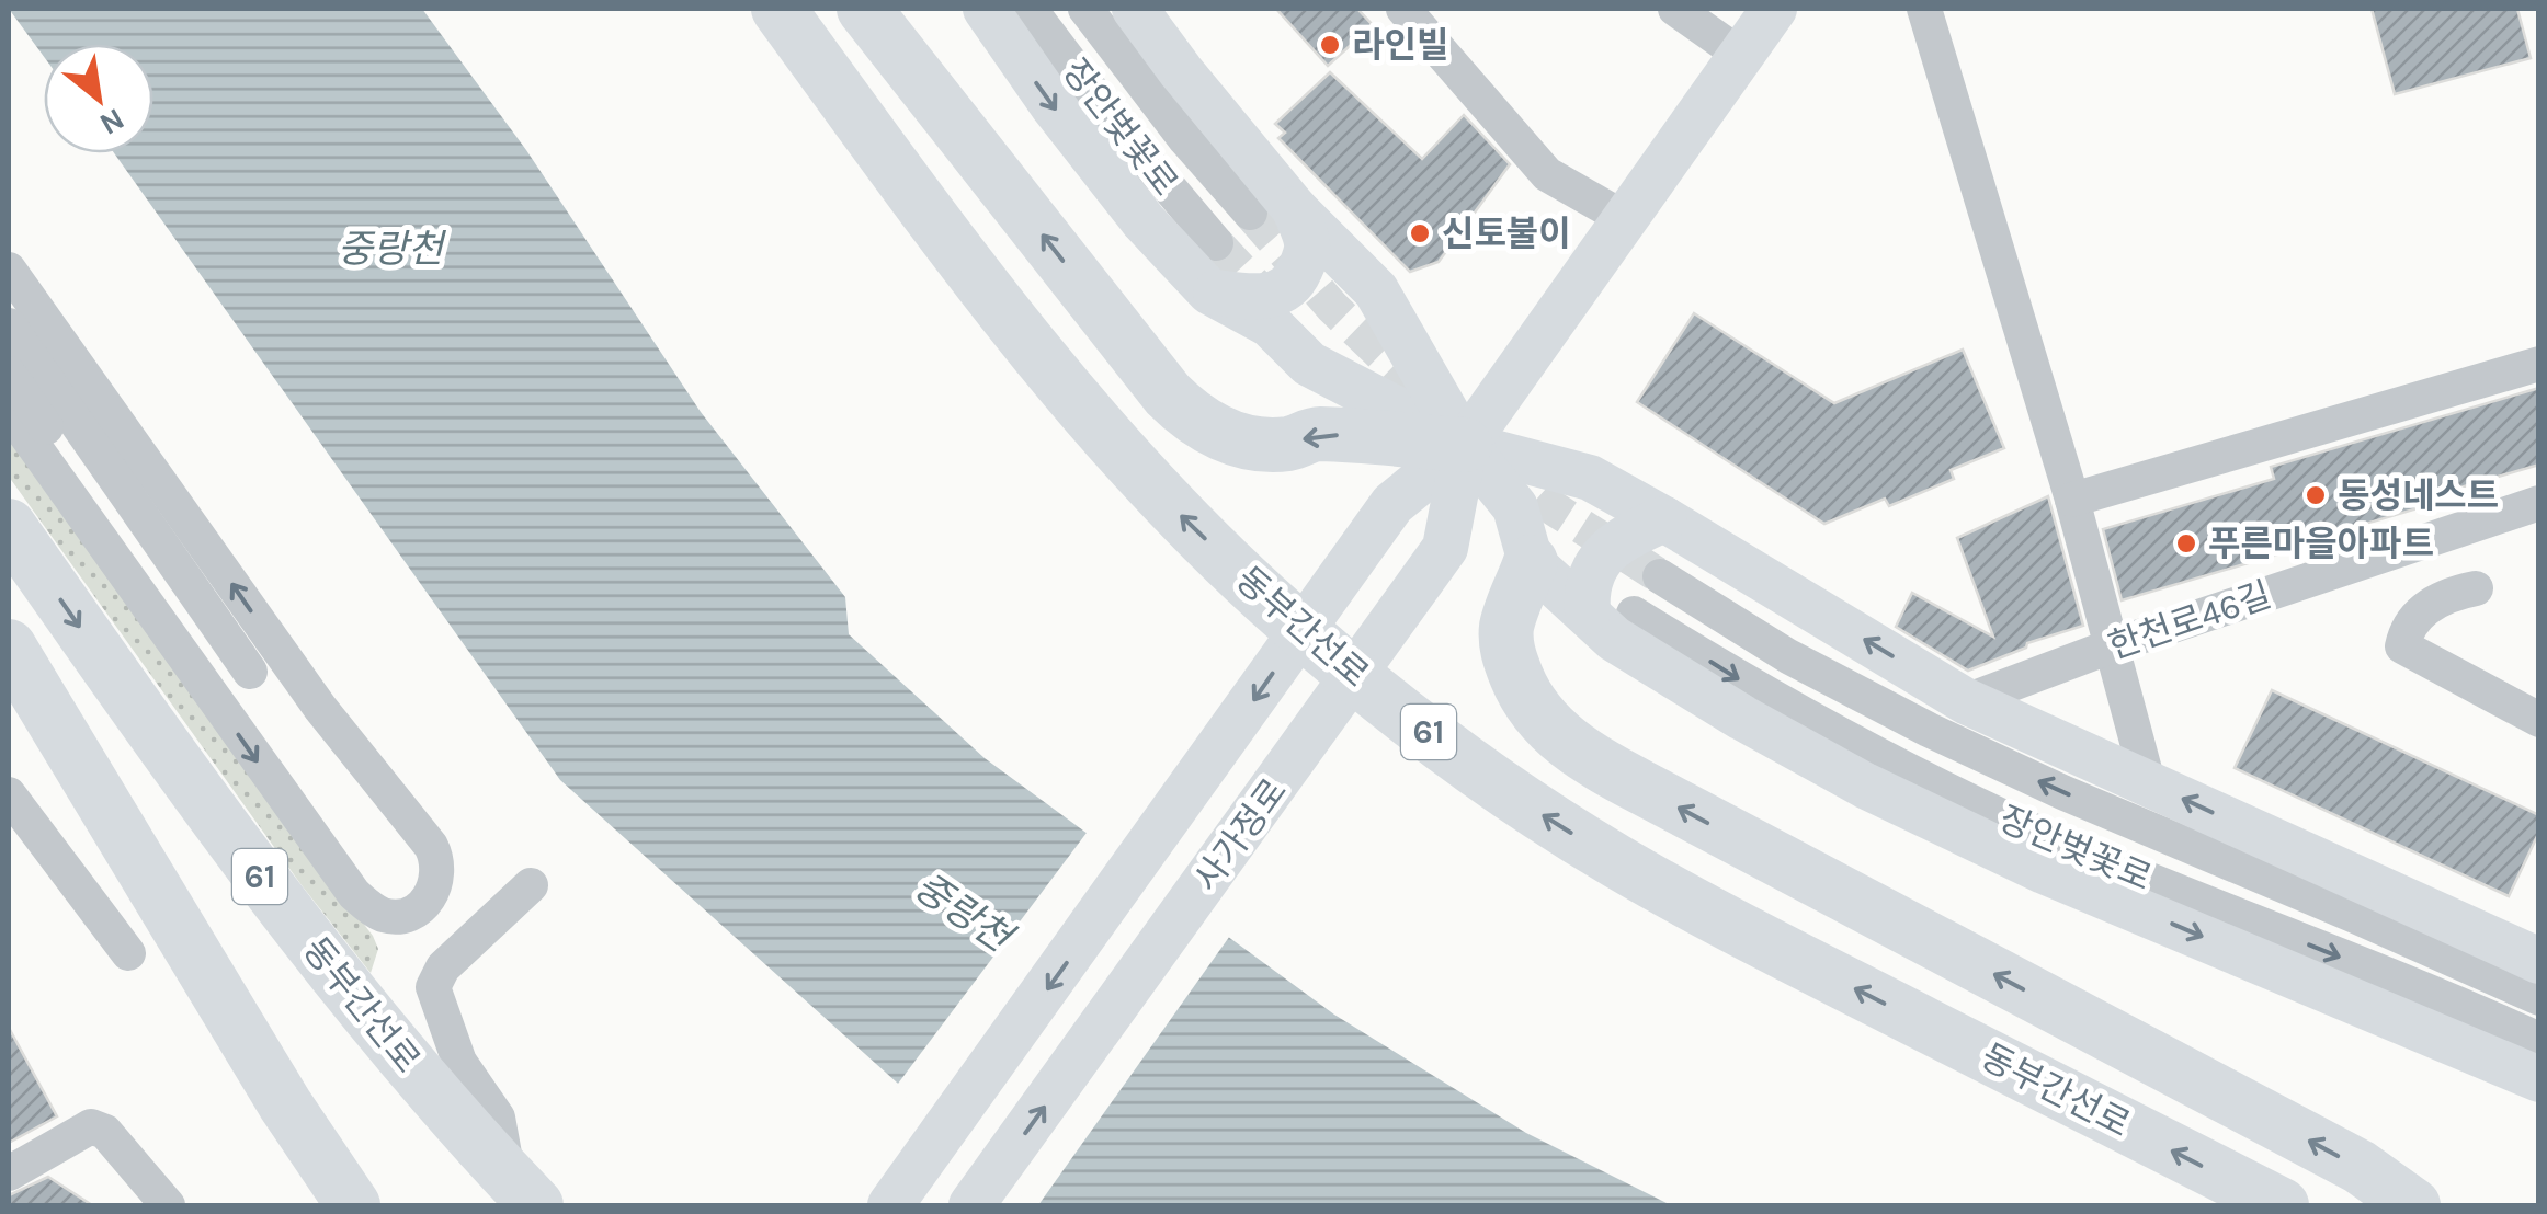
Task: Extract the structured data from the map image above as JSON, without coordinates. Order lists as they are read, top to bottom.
{
  "streets": {
    "highway": ["동부간선로", "61"],
    "main road": ["사가정로"],
    "street": ["장안벚꽃로", "한천로46길"]
  },
  "water": ["중랑천"],
  "places": [
    "라인빌",
    "신토불이",
    "동성네스트",
    "푸른마을아파트"
  ],
  "north": "bottom right"
}
